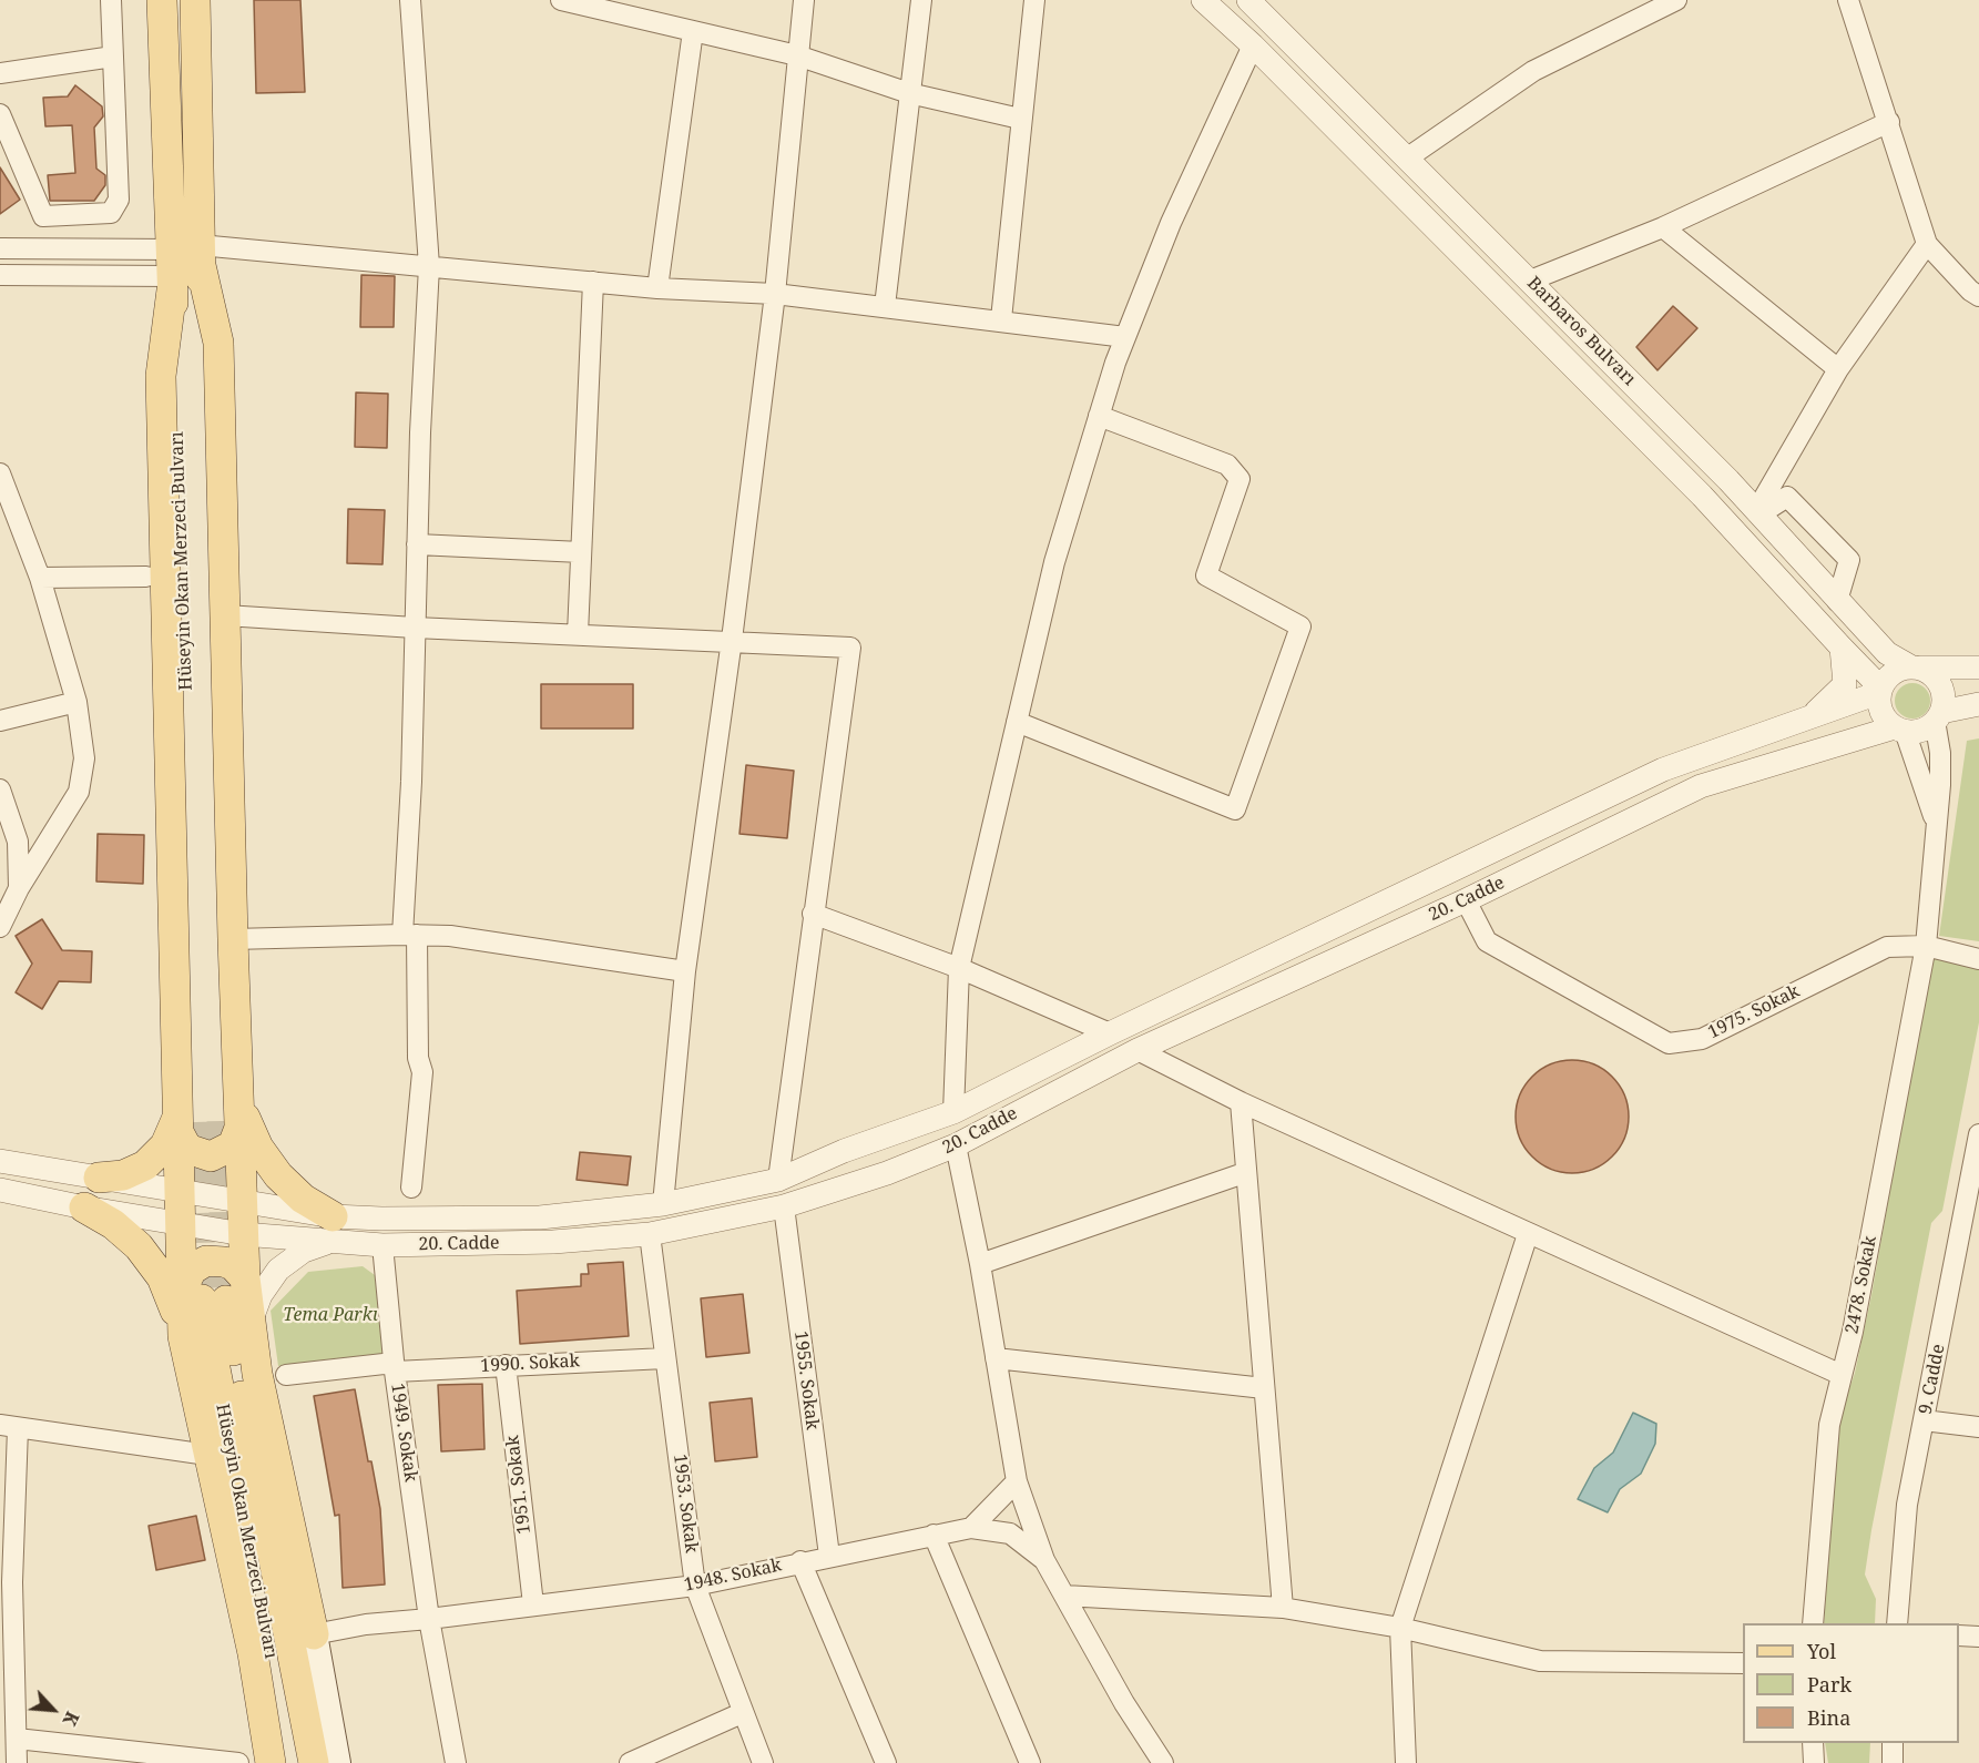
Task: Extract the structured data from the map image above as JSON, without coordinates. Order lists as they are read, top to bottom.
{
  "streets": {
    "main road": ["Hüseyin Okan Merzeci Bulvarı"],
    "street": [
      "Barbaros Bulvarı",
      "20. Cadde",
      "1975. Sokak",
      "2478. Sokak",
      "1990. Sokak",
      "9. Cadde",
      "1955. Sokak",
      "1949. Sokak",
      "1951. Sokak",
      "1953. Sokak",
      "1948. Sokak"
    ]
  },
  "crossings": [
    ["Barbaros Bulvarı", "20. Cadde"],
    ["Barbaros Bulvarı", "2478. Sokak"],
    ["20. Cadde", "1975. Sokak"],
    ["20. Cadde", "2478. Sokak"],
    ["20. Cadde", "1955. Sokak"],
    ["20. Cadde", "1949. Sokak"],
    ["20. Cadde", "1953. Sokak"],
    ["1975. Sokak", "2478. Sokak"],
    ["1990. Sokak", "1949. Sokak"],
    ["1990. Sokak", "1951. Sokak"],
    ["1990. Sokak", "1953. Sokak"],
    ["1955. Sokak", "1948. Sokak"],
    ["1949. Sokak", "1948. Sokak"],
    ["1951. Sokak", "1948. Sokak"],
    ["1953. Sokak", "1948. Sokak"]
  ],
  "parks": ["Tema Parkı"],
  "legend": ["Yol", "Park", "Bina"],
  "north": "bottom right"
}
